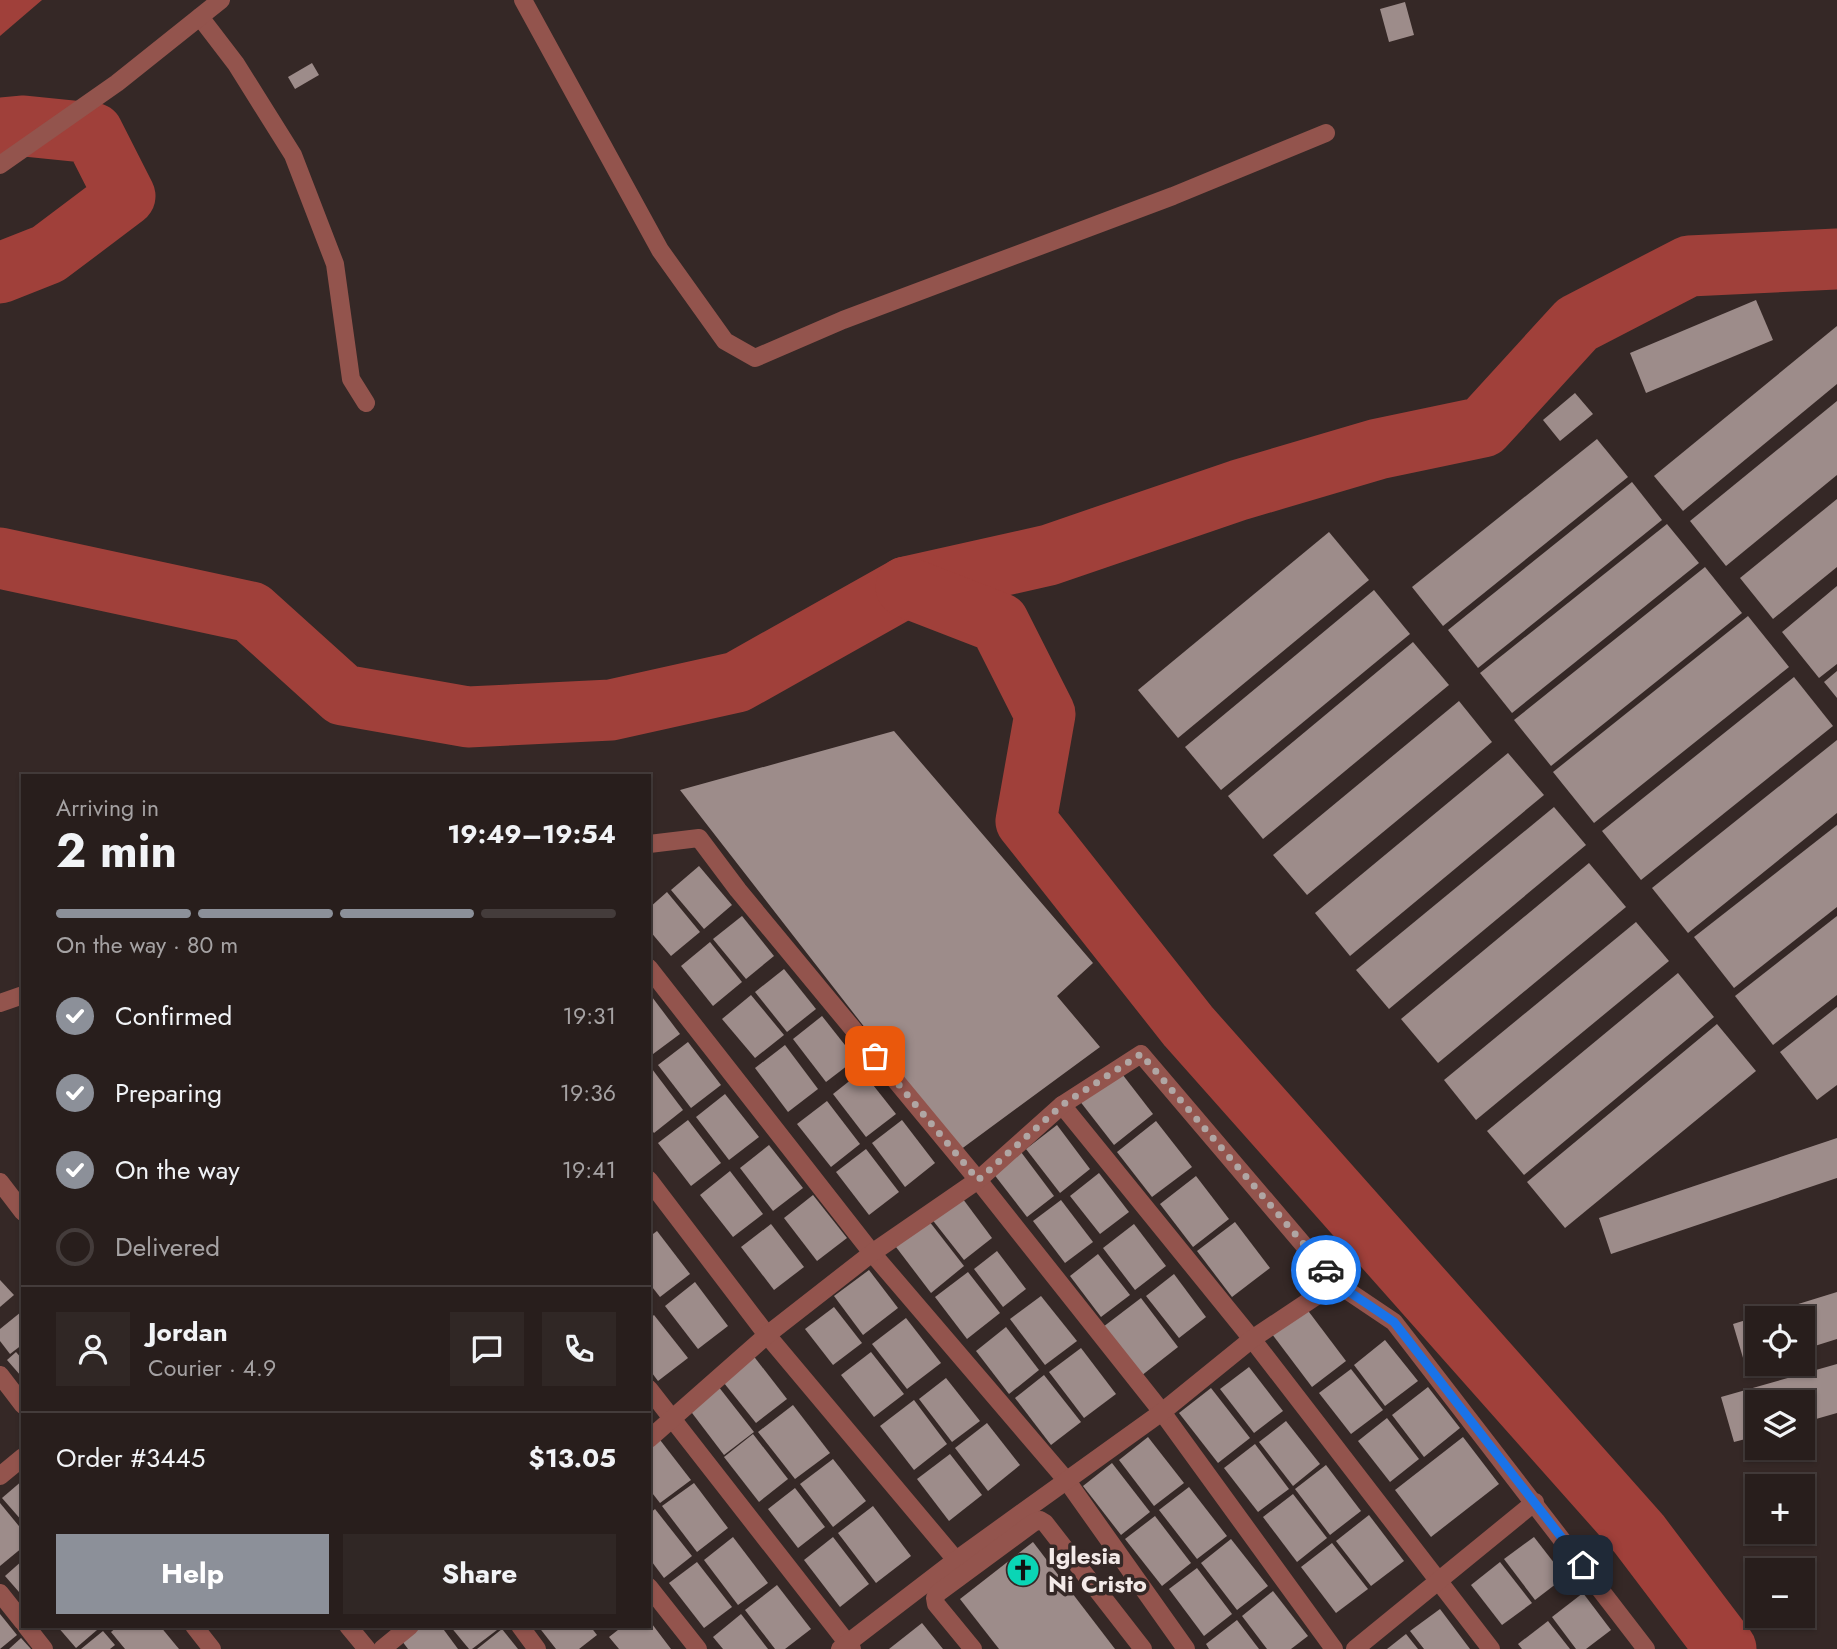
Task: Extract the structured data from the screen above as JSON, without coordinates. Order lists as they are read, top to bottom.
{
  "places": {
    "church": ["Iglesia Ni Cristo"]
  },
  "page": {
    "heading": ["2 min", "Arriving in", "19:49–19:54"],
    "panel": [
      "Jordan",
      "Courier · 4.9",
      "Order #3445",
      "$13.05"
    ],
    "bar": "On the way · 80 m",
    "list": [
      ["Confirmed", "19:31"],
      ["Preparing", "19:36"],
      ["On the way", "19:41"],
      "Delivered"
    ],
    "map_buttons": ["+", "−"],
    "buttons": ["Help", "Share"]
  }
}
